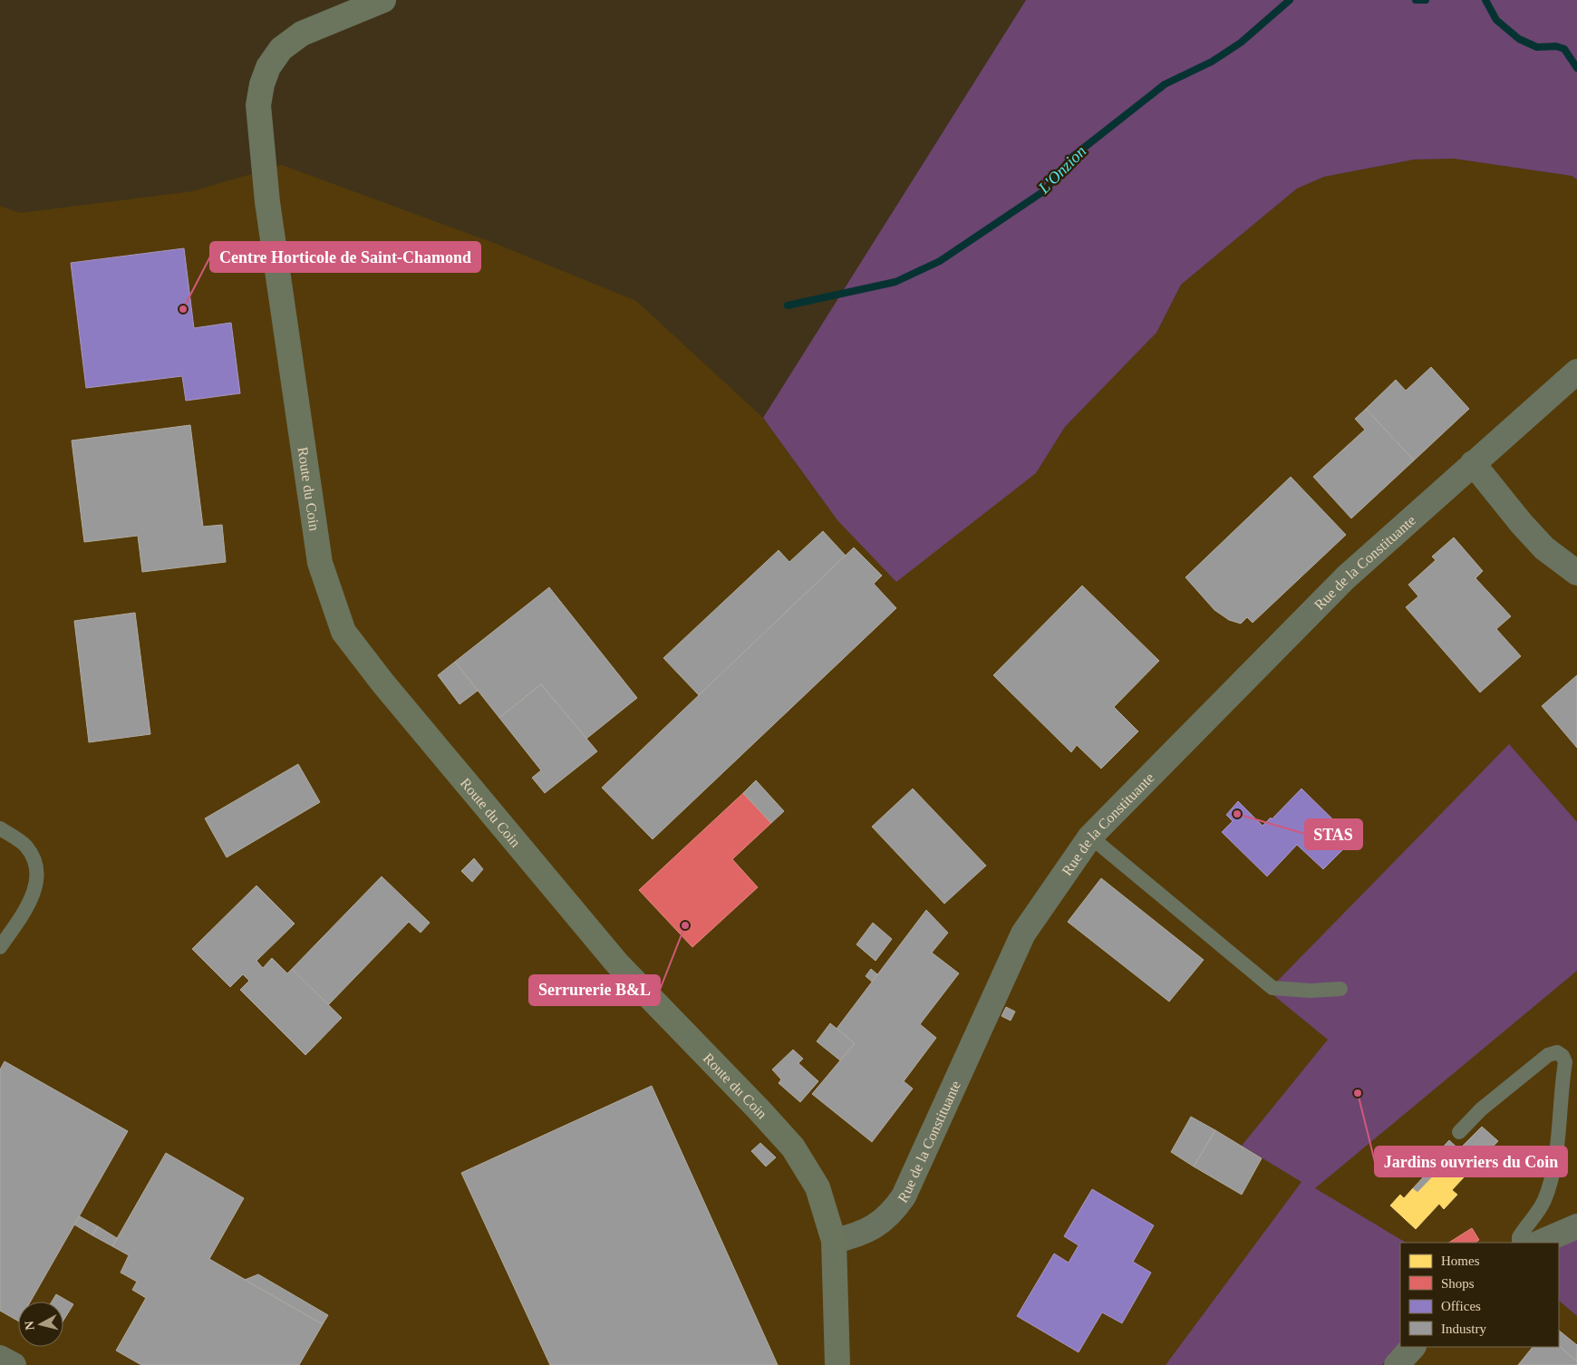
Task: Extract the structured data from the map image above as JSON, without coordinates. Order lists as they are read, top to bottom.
{
  "streets": {
    "main road": ["Route du Coin"],
    "street": ["Rue de la Constituante"]
  },
  "crossings": [
    ["Route du Coin", "Rue de la Constituante"]
  ],
  "water": ["L'Onzion"],
  "places": [
    "Centre Horticole de Saint-Chamond",
    "STAS",
    "Serrurerie B&L",
    "Jardins ouvriers du Coin"
  ],
  "legend": [
    "Homes",
    "Shops",
    "Offices",
    "Industry"
  ],
  "north": "left"
}
